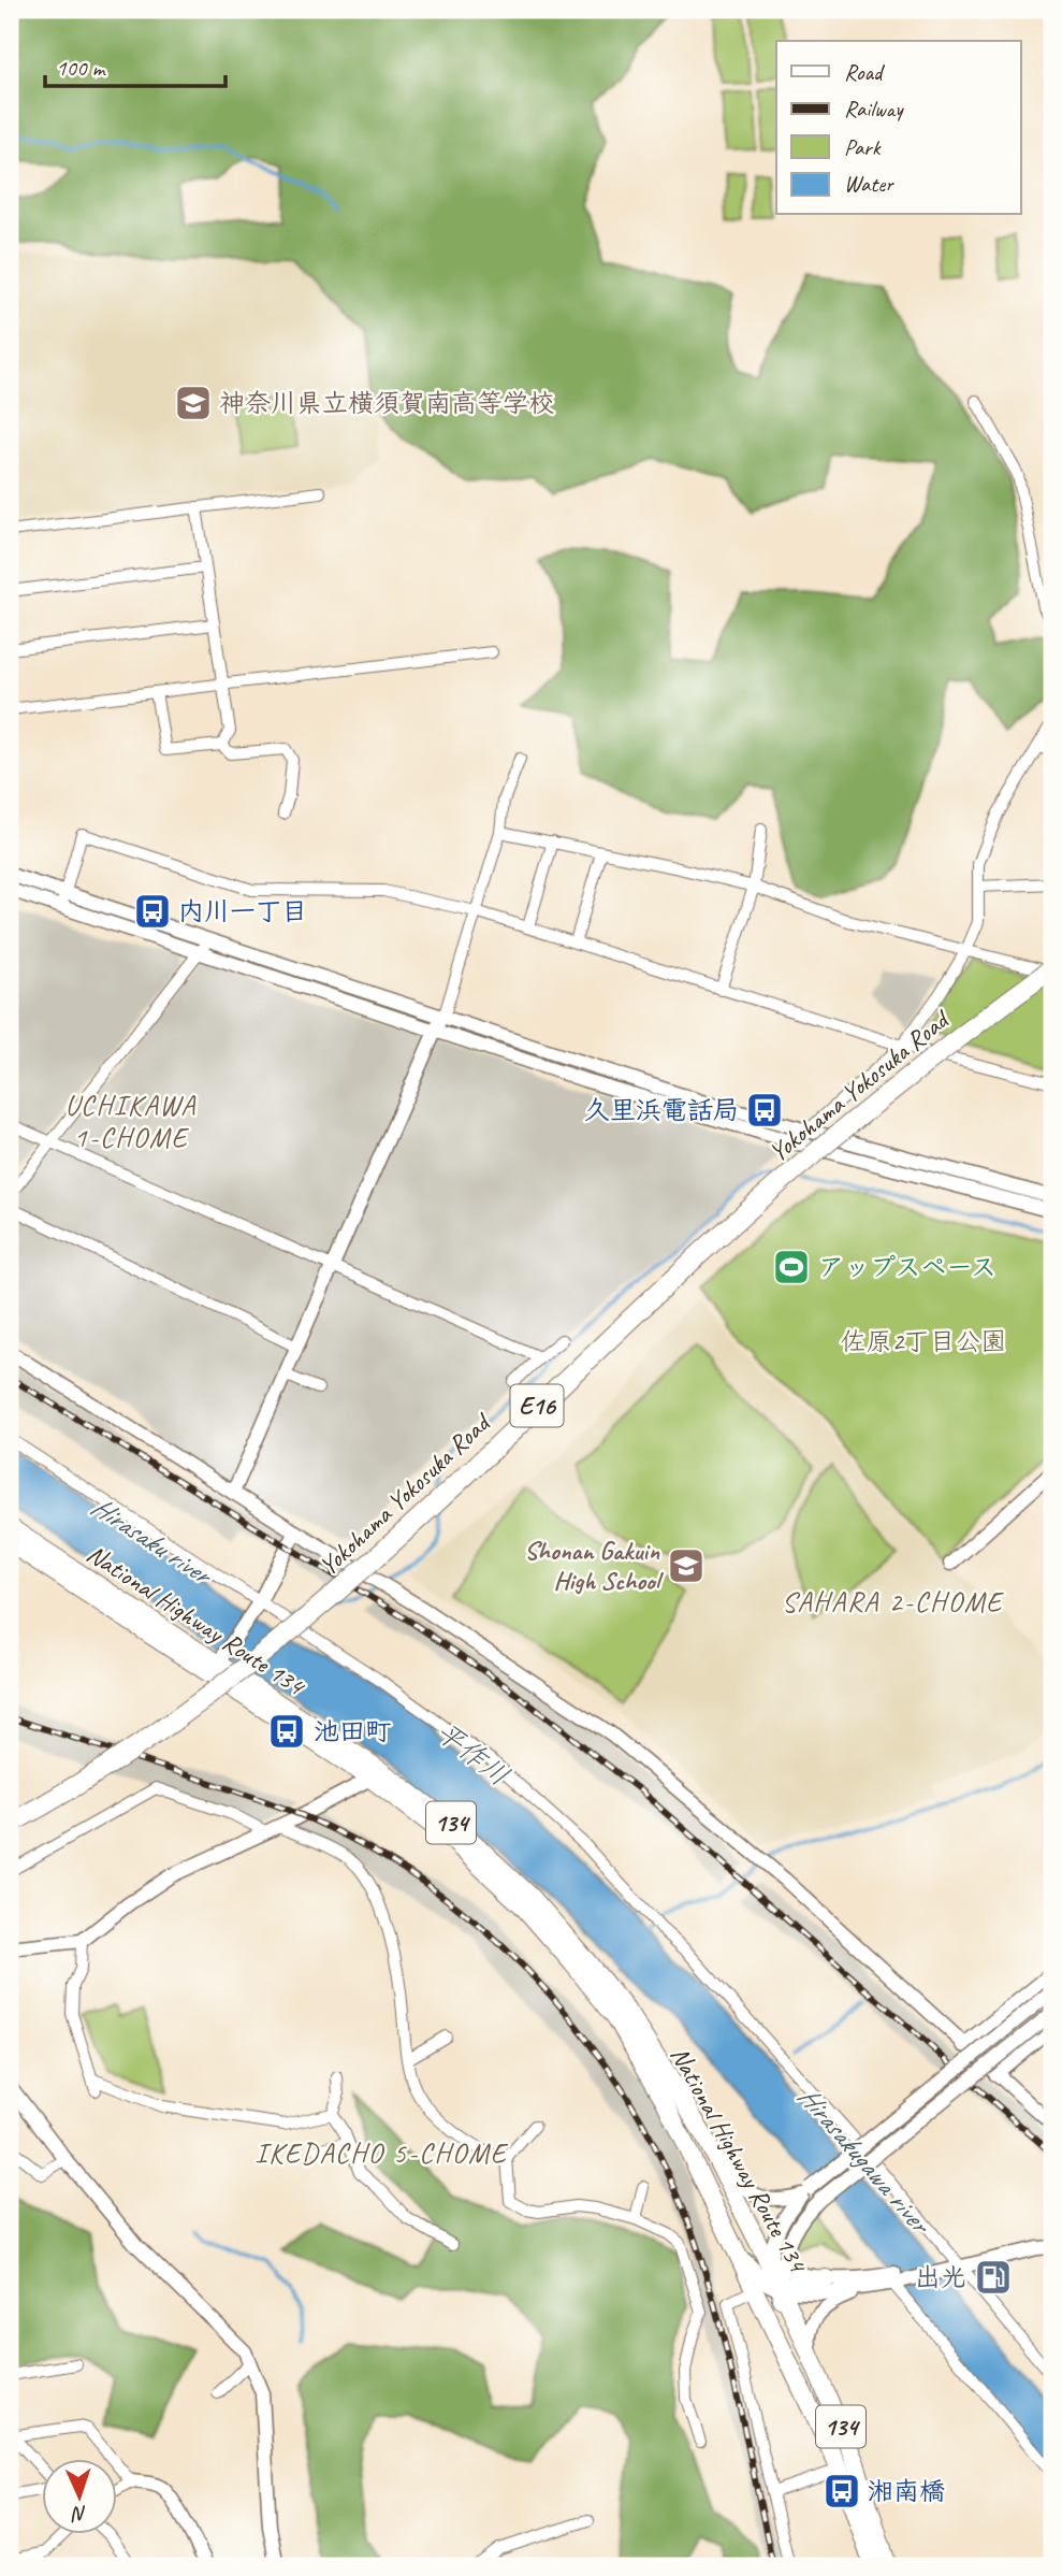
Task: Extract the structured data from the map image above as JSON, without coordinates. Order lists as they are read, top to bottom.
{
  "streets": {
    "highway": [
      "Yokohama Yokosuka Road",
      "E16",
      "National Highway Route 134",
      "134"
    ]
  },
  "districts": ["UCHIKAWA 1-CHOME", "SAHARA 2-CHOME", "IKEDACHO 5-CHOME"],
  "water": ["Hirasaku river", "平作川", "Hirasakugawa river"],
  "parks": ["佐原2丁目公園"],
  "places": {
    "school or university": ["神奈川県立横須賀南高等学校", "Shonan Gakuin High School"],
    "bus stop": [
      "内川一丁目",
      "久里浜電話局",
      "池田町",
      "湘南橋"
    ],
    "sports": ["アップスペース"],
    "fuel station": ["出光"]
  },
  "legend": [
    "Road",
    "Railway",
    "Park",
    "Water"
  ],
  "scale_bar": "100 m",
  "north": "bottom"
}
